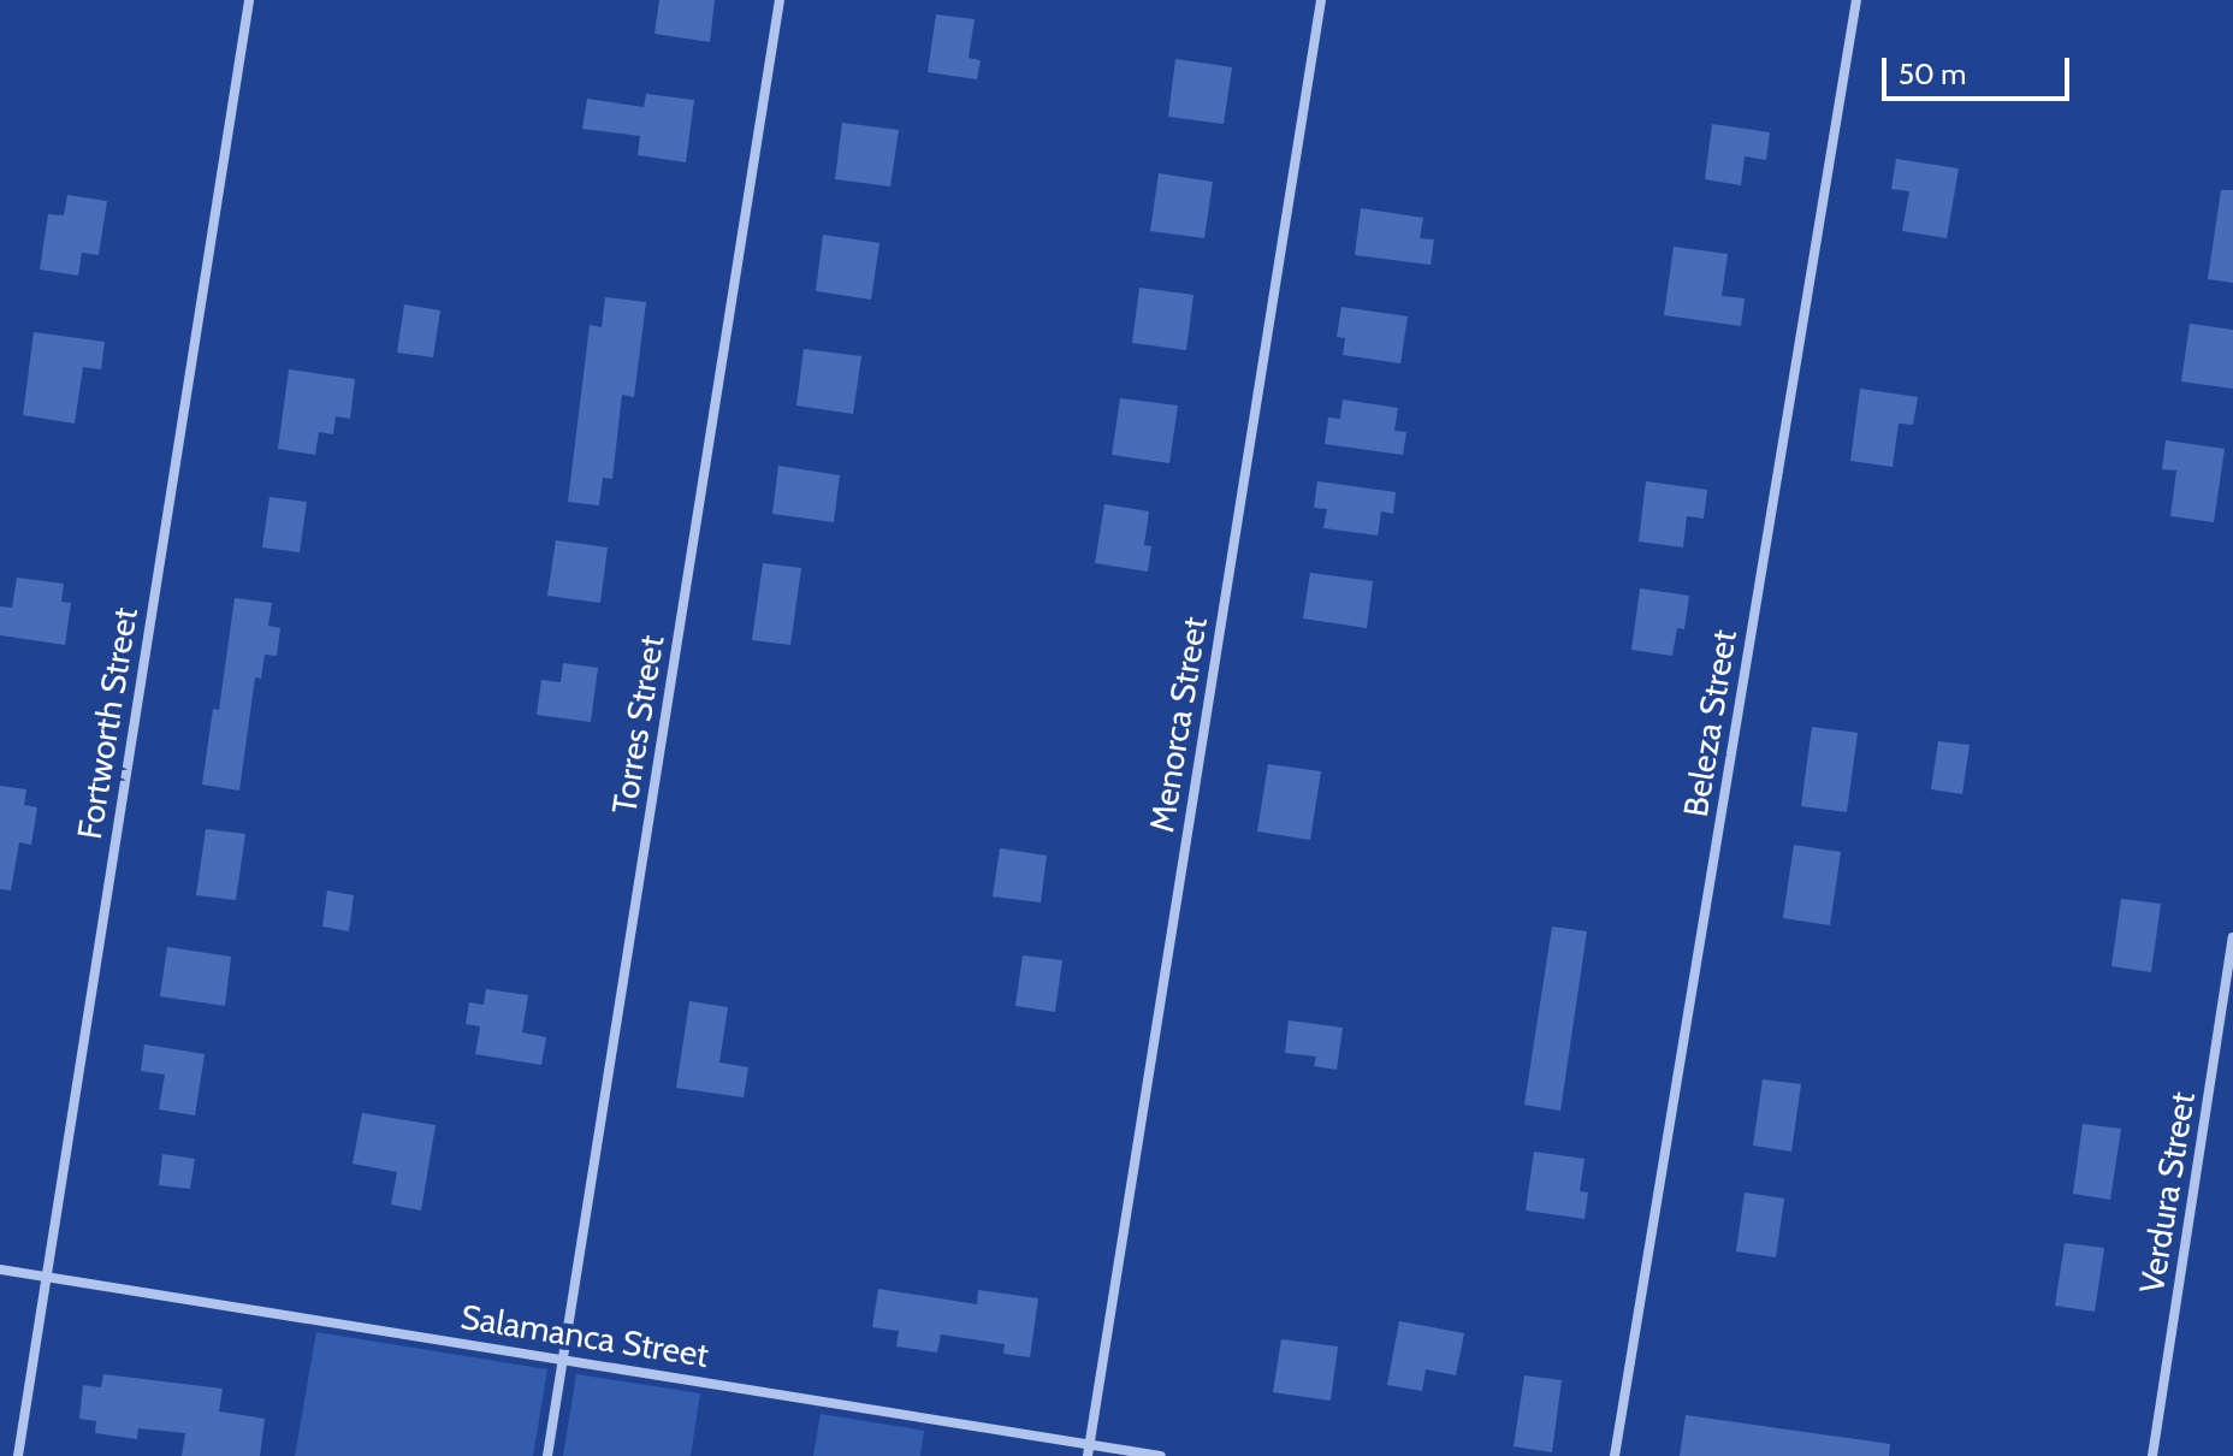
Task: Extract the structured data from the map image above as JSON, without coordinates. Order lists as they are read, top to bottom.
{
  "streets": {
    "street": [
      "Fortworth Street",
      "Beleza Street",
      "Torres Street",
      "Menorca Street",
      "Verdura Street",
      "Salamanca Street"
    ]
  },
  "crossings": [
    ["Fortworth Street", "Salamanca Street"],
    ["Torres Street", "Salamanca Street"],
    ["Menorca Street", "Salamanca Street"]
  ],
  "scale_bar": "50 m"
}
